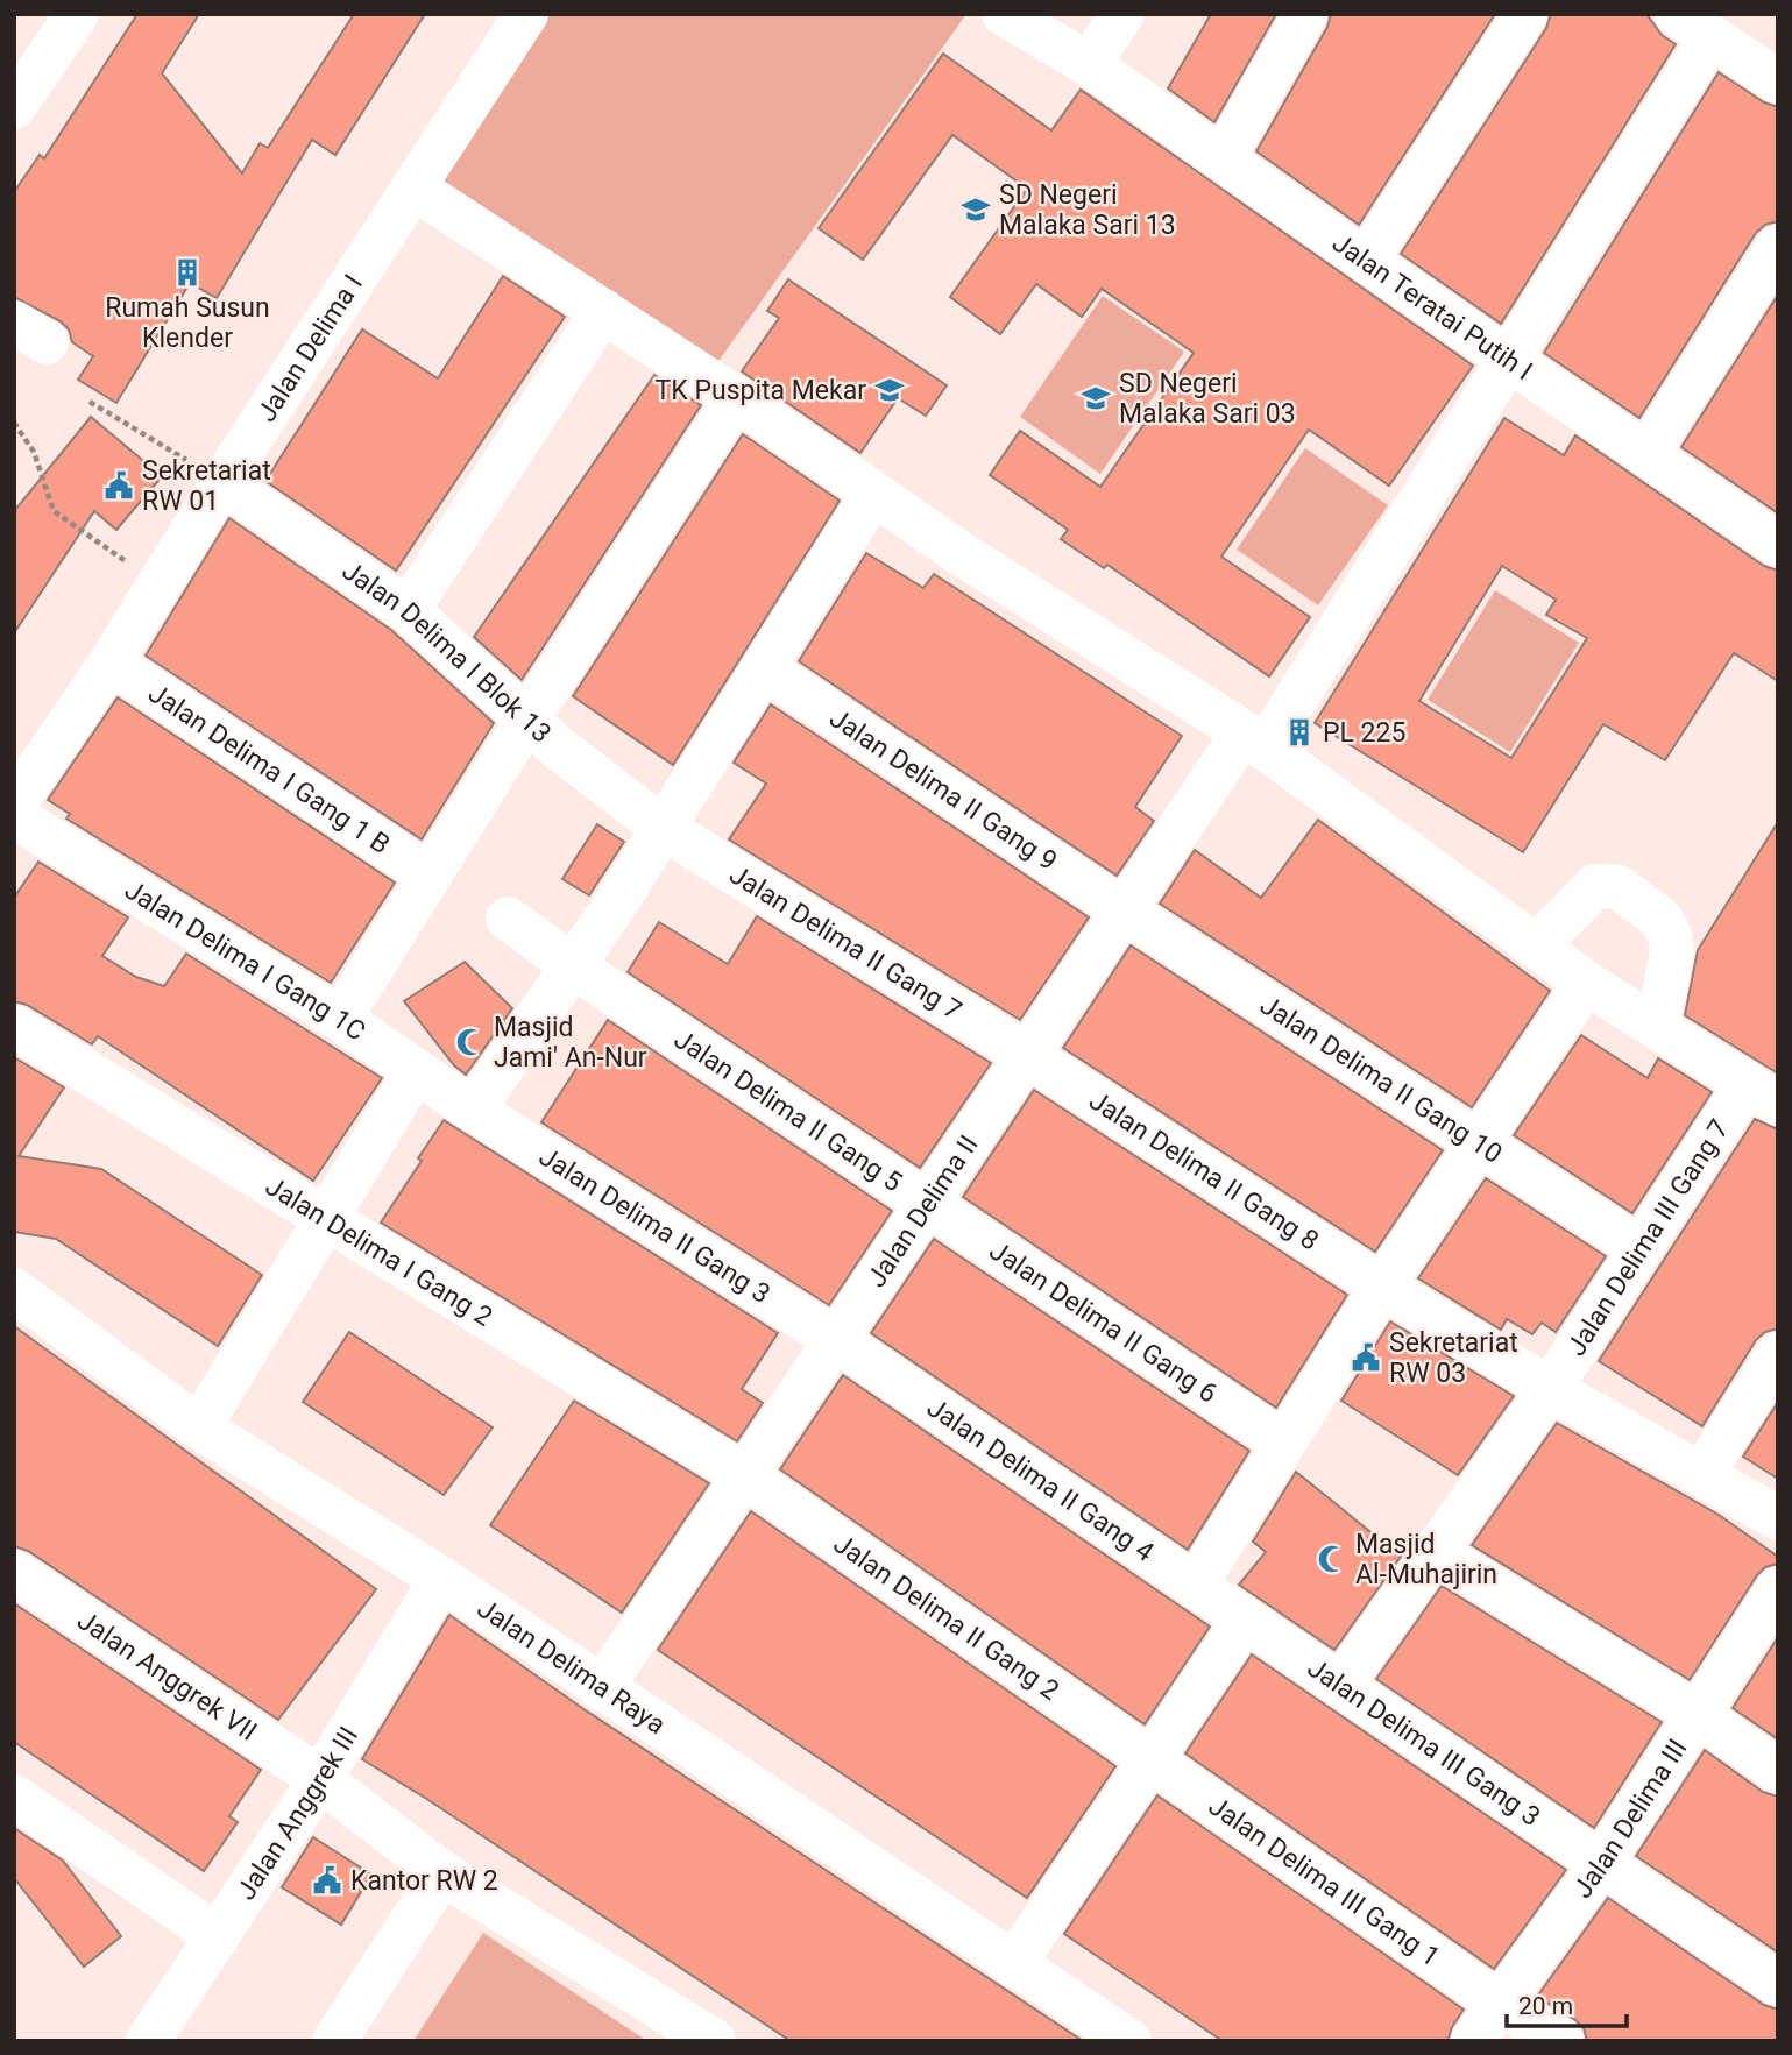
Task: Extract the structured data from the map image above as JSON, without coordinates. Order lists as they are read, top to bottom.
{
  "streets": {
    "street": [
      "Jalan Teratai Putih I",
      "Jalan Delima I",
      "Jalan Delima I Blok 13",
      "Jalan Delima I Gang 1 B",
      "Jalan Delima II Gang 9",
      "Jalan Delima II Gang 7",
      "Jalan Delima I Gang 1C",
      "Jalan Delima II Gang 10",
      "Jalan Delima II Gang 5",
      "Jalan Delima II Gang 8",
      "Jalan Delima II",
      "Jalan Delima II Gang 3",
      "Jalan Delima III Gang 7",
      "Jalan Delima I Gang 2",
      "Jalan Delima II Gang 6",
      "Jalan Delima II Gang 4",
      "Jalan Delima II Gang 2",
      "Jalan Delima Raya",
      "Jalan Anggrek VII",
      "Jalan Delima III Gang 3",
      "Jalan Anggrek III",
      "Jalan Delima III",
      "Jalan Delima III Gang 1"
    ]
  },
  "crossings": [
    ["Jalan Teratai Putih I", "Jalan Delima II"],
    ["Jalan Delima I", "Jalan Delima I Blok 13"],
    ["Jalan Delima I", "Jalan Delima I Gang 1 B"],
    ["Jalan Delima I Blok 13", "Jalan Delima II Gang 7"],
    ["Jalan Delima II Gang 9", "Jalan Delima II Gang 10"],
    ["Jalan Delima II Gang 9", "Jalan Delima II"],
    ["Jalan Delima II Gang 7", "Jalan Delima II Gang 8"],
    ["Jalan Delima II Gang 7", "Jalan Delima II"],
    ["Jalan Delima I Gang 1C", "Jalan Delima II Gang 3"],
    ["Jalan Delima II Gang 10", "Jalan Delima II"],
    ["Jalan Delima II Gang 10", "Jalan Delima III Gang 7"],
    ["Jalan Delima II Gang 5", "Jalan Delima II"],
    ["Jalan Delima II Gang 5", "Jalan Delima II Gang 6"],
    ["Jalan Delima II Gang 8", "Jalan Delima II"],
    ["Jalan Delima II", "Jalan Delima II Gang 3"],
    ["Jalan Delima II", "Jalan Delima I Gang 2"],
    ["Jalan Delima II", "Jalan Delima II Gang 6"],
    ["Jalan Delima II", "Jalan Delima II Gang 4"],
    ["Jalan Delima II", "Jalan Delima II Gang 2"],
    ["Jalan Delima II", "Jalan Delima Raya"],
    ["Jalan Delima II Gang 3", "Jalan Delima II Gang 4"],
    ["Jalan Delima III Gang 7", "Jalan Delima III Gang 3"],
    ["Jalan Delima I Gang 2", "Jalan Delima II Gang 2"],
    ["Jalan Delima II Gang 4", "Jalan Delima III Gang 3"],
    ["Jalan Delima II Gang 2", "Jalan Delima III Gang 1"],
    ["Jalan Delima Raya", "Jalan Anggrek III"],
    ["Jalan Anggrek VII", "Jalan Anggrek III"],
    ["Jalan Delima III Gang 3", "Jalan Delima III"],
    ["Jalan Delima III", "Jalan Delima III Gang 1"]
  ],
  "places": {
    "school or university": ["SD Negeri Malaka Sari 13", "TK Puspita Mekar", "SD Negeri Malaka Sari 03"],
    "building": ["Rumah Susun Klender", "PL 225"],
    "public building": ["Sekretariat RW 01", "Sekretariat RW 03", "Kantor RW 2"],
    "mosque": ["Masjid Jami' An-Nur", "Masjid Al-Muhajirin"]
  },
  "scale_bar": "20 m"
}
